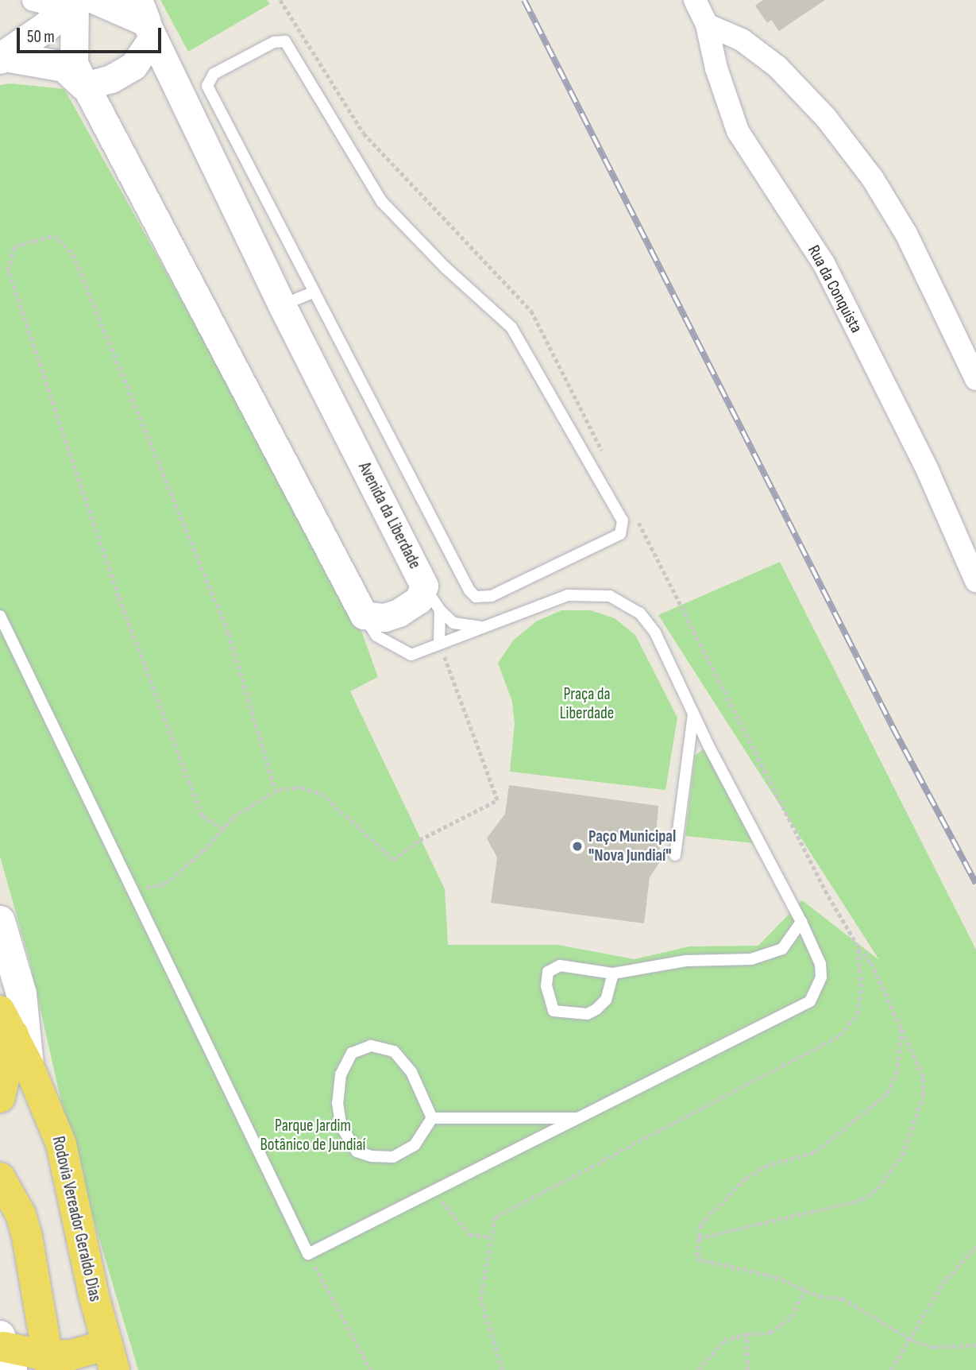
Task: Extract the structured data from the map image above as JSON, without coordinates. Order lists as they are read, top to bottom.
{
  "streets": {
    "main road": ["Rodovia Vereador Geraldo Dias"],
    "street": ["Rua da Conquista", "Avenida da Liberdade"]
  },
  "parks": ["Praça da Liberdade", "Parque Jardim Botânico de Jundiaí"],
  "places": ["Paço Municipal \"Nova Jundiaí\""],
  "scale_bar": "50 m"
}
